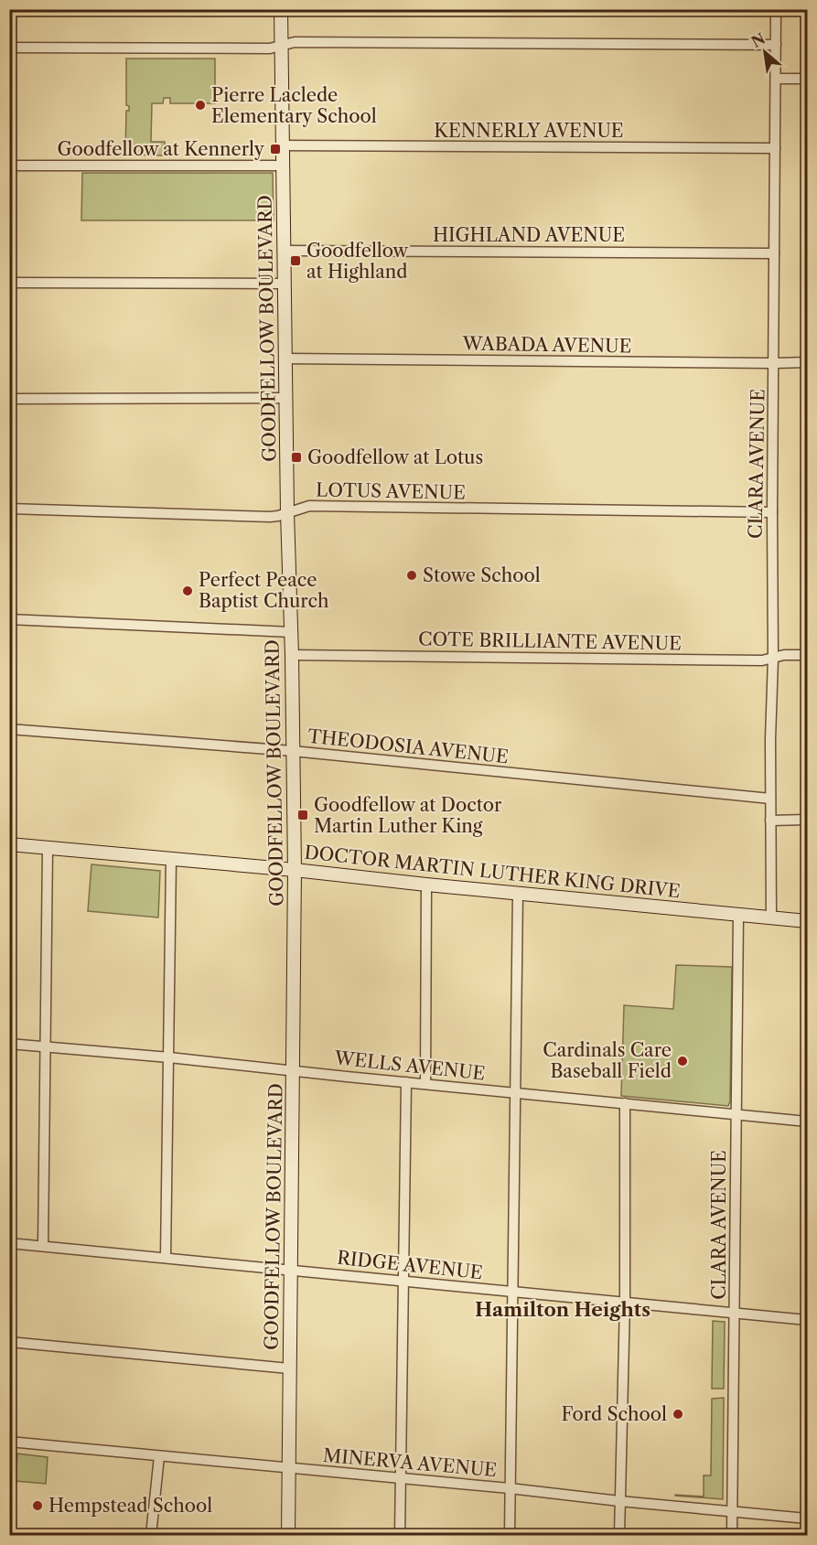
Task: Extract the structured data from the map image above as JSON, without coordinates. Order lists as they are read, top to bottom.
{
  "streets": {
    "main road": ["GOODFELLOW BOULEVARD", "DOCTOR MARTIN LUTHER KING DRIVE"],
    "street": [
      "KENNERLY AVENUE",
      "HIGHLAND AVENUE",
      "WABADA AVENUE",
      "CLARA AVENUE",
      "LOTUS AVENUE",
      "COTE BRILLIANTE AVENUE",
      "THEODOSIA AVENUE",
      "WELLS AVENUE",
      "RIDGE AVENUE",
      "MINERVA AVENUE"
    ]
  },
  "crossings": [
    ["KENNERLY AVENUE", "GOODFELLOW BOULEVARD"],
    ["KENNERLY AVENUE", "CLARA AVENUE"],
    ["HIGHLAND AVENUE", "GOODFELLOW BOULEVARD"],
    ["HIGHLAND AVENUE", "CLARA AVENUE"],
    ["GOODFELLOW BOULEVARD", "WABADA AVENUE"],
    ["GOODFELLOW BOULEVARD", "LOTUS AVENUE"],
    ["GOODFELLOW BOULEVARD", "COTE BRILLIANTE AVENUE"],
    ["GOODFELLOW BOULEVARD", "THEODOSIA AVENUE"],
    ["GOODFELLOW BOULEVARD", "DOCTOR MARTIN LUTHER KING DRIVE"],
    ["GOODFELLOW BOULEVARD", "WELLS AVENUE"],
    ["GOODFELLOW BOULEVARD", "RIDGE AVENUE"],
    ["GOODFELLOW BOULEVARD", "MINERVA AVENUE"],
    ["WABADA AVENUE", "CLARA AVENUE"],
    ["CLARA AVENUE", "LOTUS AVENUE"],
    ["CLARA AVENUE", "COTE BRILLIANTE AVENUE"],
    ["CLARA AVENUE", "THEODOSIA AVENUE"],
    ["CLARA AVENUE", "DOCTOR MARTIN LUTHER KING DRIVE"],
    ["CLARA AVENUE", "WELLS AVENUE"],
    ["CLARA AVENUE", "RIDGE AVENUE"],
    ["CLARA AVENUE", "MINERVA AVENUE"]
  ],
  "districts": ["Hamilton Heights"],
  "places": {
    "other": [
      "Pierre Laclede Elementary School",
      "Stowe School",
      "Perfect Peace Baptist Church",
      "Cardinals Care Baseball Field",
      "Ford School",
      "Hempstead School"
    ],
    "transit": [
      "Goodfellow at Kennerly",
      "Goodfellow at Highland",
      "Goodfellow at Lotus",
      "Goodfellow at Doctor Martin Luther King"
    ]
  },
  "north": "top left"
}
